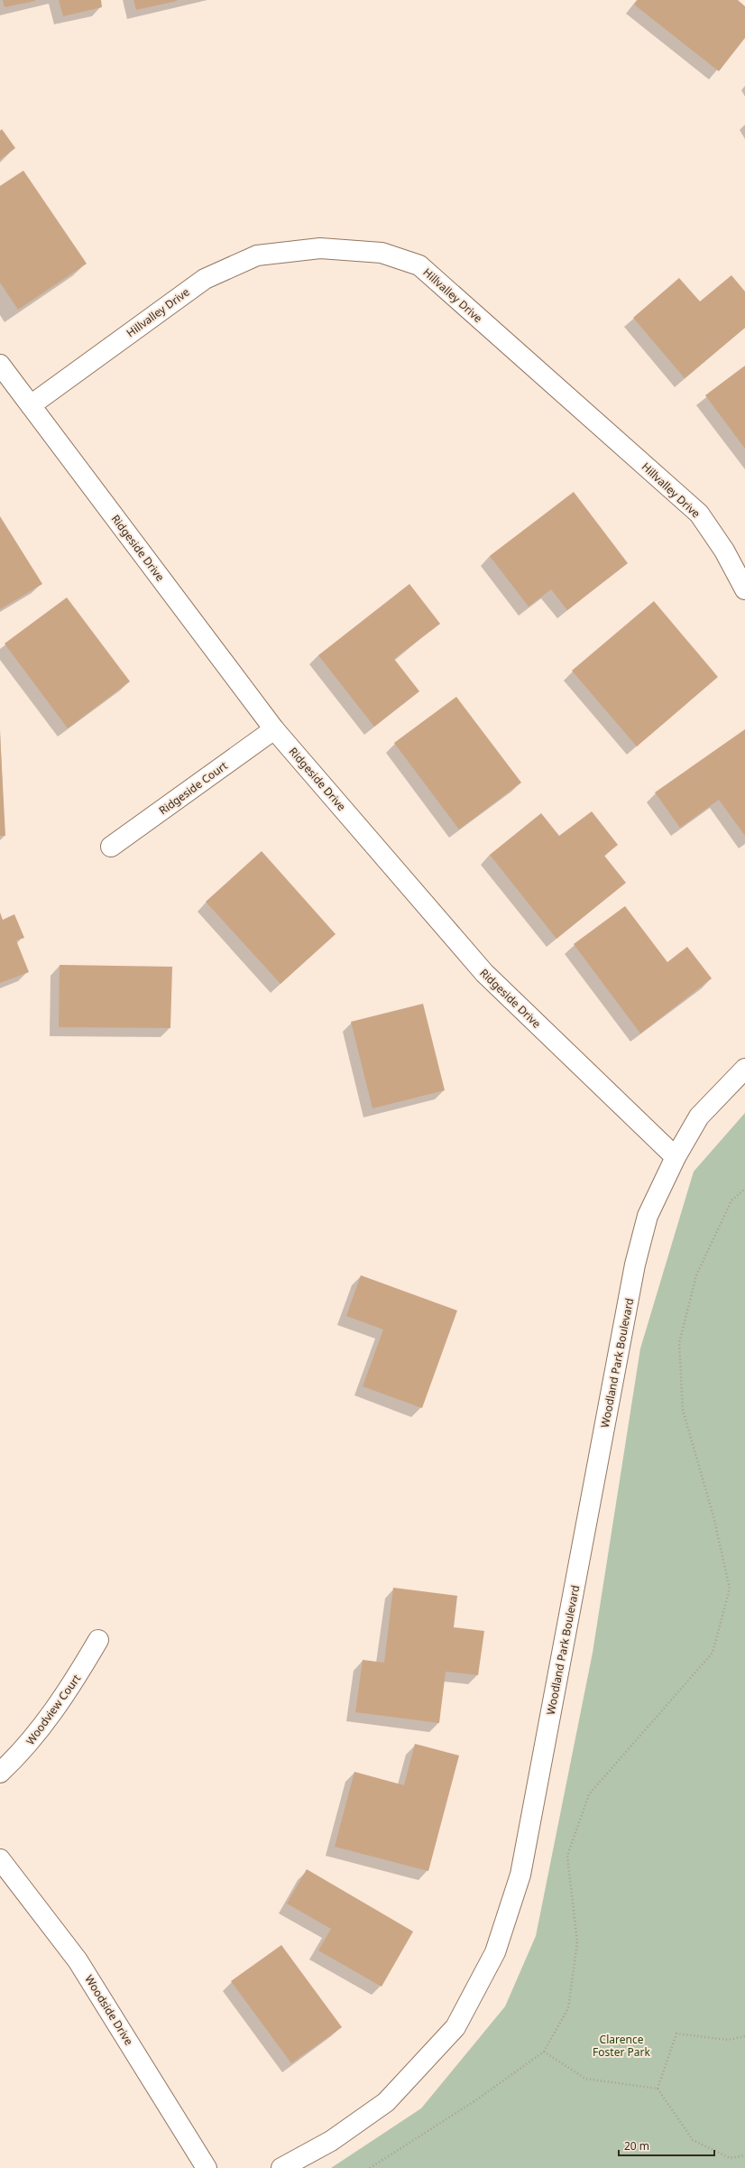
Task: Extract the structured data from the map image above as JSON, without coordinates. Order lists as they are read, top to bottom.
{
  "streets": {
    "street": [
      "Hillvalley Drive",
      "Ridgeside Drive",
      "Ridgeside Court",
      "Woodland Park Boulevard",
      "Woodview Court",
      "Woodside Drive"
    ]
  },
  "crossings": [
    ["Hillvalley Drive", "Ridgeside Drive"],
    ["Ridgeside Drive", "Ridgeside Court"],
    ["Ridgeside Drive", "Woodland Park Boulevard"]
  ],
  "parks": ["Clarence Foster Park"],
  "scale_bar": "20 m"
}
